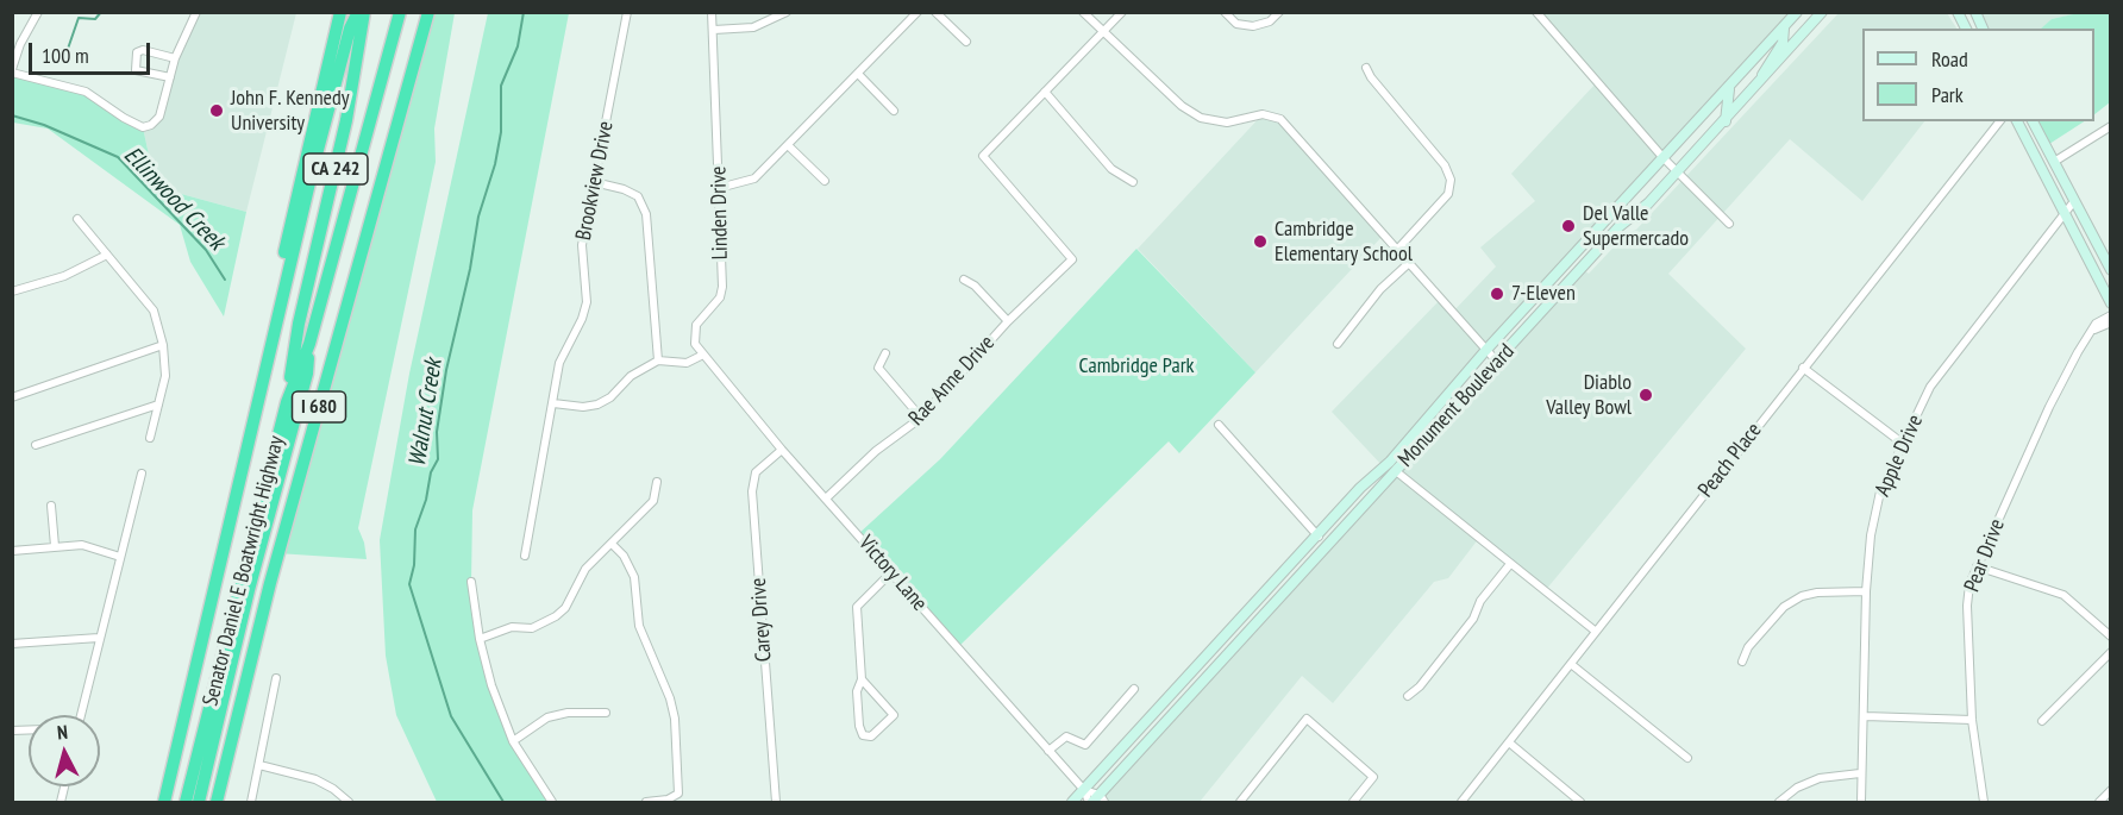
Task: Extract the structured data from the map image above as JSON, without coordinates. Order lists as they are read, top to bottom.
{
  "streets": {
    "highway": ["CA 242", "I 680", "Senator Daniel E Boatwright Highway"],
    "main road": ["Monument Boulevard"],
    "street": [
      "Brookview Drive",
      "Linden Drive",
      "Rae Anne Drive",
      "Apple Drive",
      "Peach Place",
      "Pear Drive",
      "Victory Lane",
      "Carey Drive"
    ]
  },
  "crossings": [
    ["CA 242", "Senator Daniel E Boatwright Highway"],
    ["Linden Drive", "Victory Lane"],
    ["Rae Anne Drive", "Victory Lane"],
    ["Monument Boulevard", "Victory Lane"],
    ["I 680", "Senator Daniel E Boatwright Highway"],
    ["Victory Lane", "Carey Drive"]
  ],
  "water": ["Ellinwood Creek", "Walnut Creek"],
  "parks": ["Cambridge Park"],
  "places": [
    "John F. Kennedy University",
    "Del Valle Supermercado",
    "Cambridge Elementary School",
    "7-Eleven",
    "Diablo Valley Bowl"
  ],
  "legend": ["Road", "Park"],
  "scale_bar": "100 m",
  "north": "top"
}
